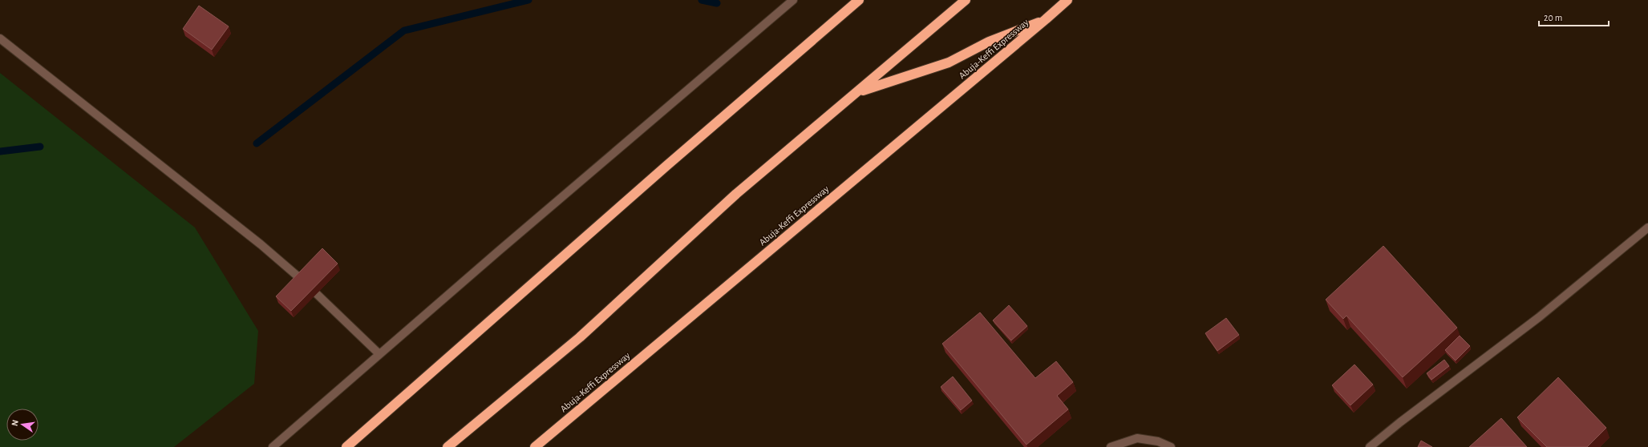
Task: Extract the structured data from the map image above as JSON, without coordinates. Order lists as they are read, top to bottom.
{
  "streets": {
    "highway": ["Abuja-Keffi Expressway"]
  },
  "scale_bar": "20 m",
  "north": "left"
}
